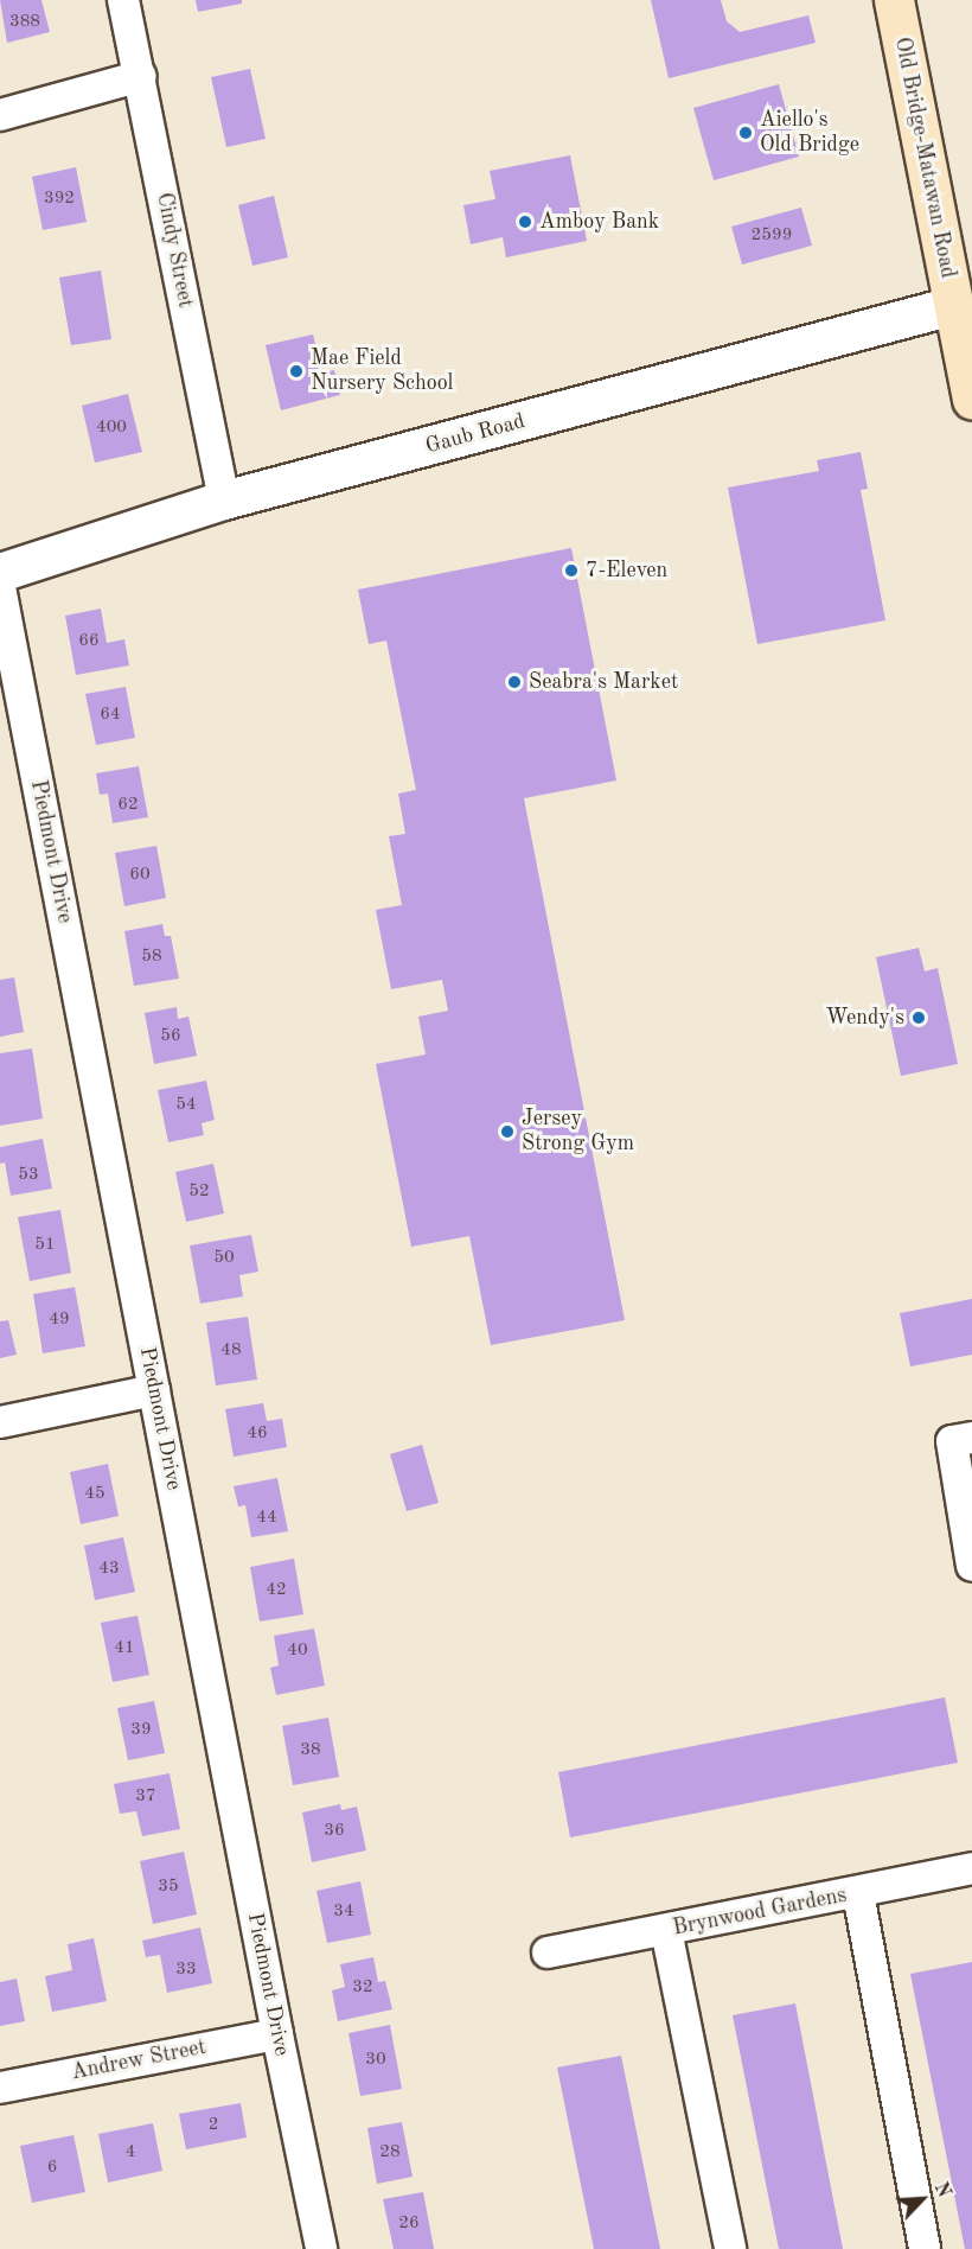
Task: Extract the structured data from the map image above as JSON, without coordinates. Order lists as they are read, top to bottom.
{
  "streets": {
    "main road": ["Old Bridge-Matawan Road"],
    "street": [
      "Cindy Street",
      "Gaub Road",
      "Piedmont Drive",
      "Brynwood Gardens",
      "Andrew Street"
    ]
  },
  "crossings": [
    ["Old Bridge-Matawan Road", "Gaub Road"],
    ["Cindy Street", "Gaub Road"],
    ["Piedmont Drive", "Andrew Street"]
  ],
  "places": [
    "Aiello's Old Bridge",
    "Amboy Bank",
    "Mae Field Nursery School",
    "7-Eleven",
    "Seabra's Market",
    "Wendy's",
    "Jersey Strong Gym"
  ],
  "house_numbers": [
    "388",
    "392",
    "2599",
    "400",
    "66",
    "64",
    "62",
    "60",
    "58",
    "56",
    "54",
    "53",
    "52",
    "51",
    "50",
    "49",
    "48",
    "46",
    "45",
    "44",
    "43",
    "42",
    "41",
    "40",
    "39",
    "38",
    "37",
    "36",
    "35",
    "34",
    "33",
    "32",
    "30",
    "2",
    "4",
    "28",
    "6",
    "26"
  ],
  "north": "top right"
}
